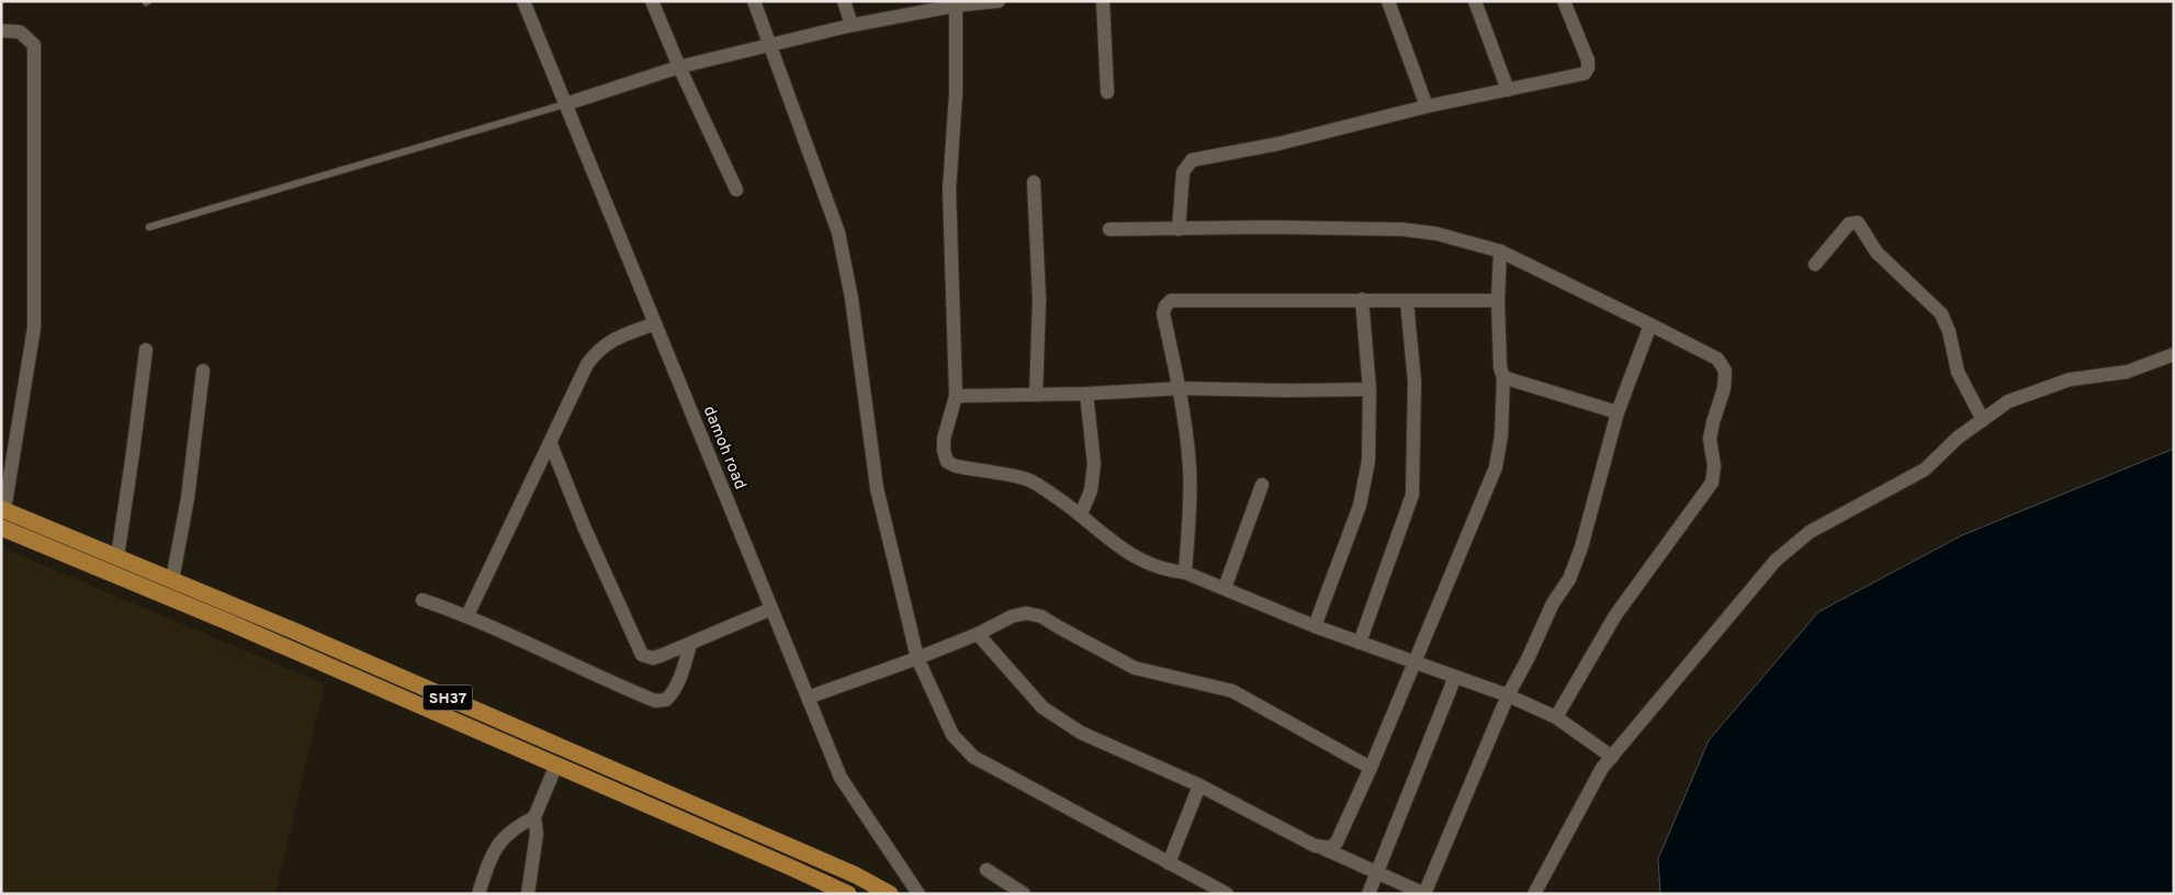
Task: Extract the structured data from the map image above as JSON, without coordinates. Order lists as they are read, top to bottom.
{
  "streets": {
    "main road": ["SH37"],
    "street": ["damoh road"]
  }
}
